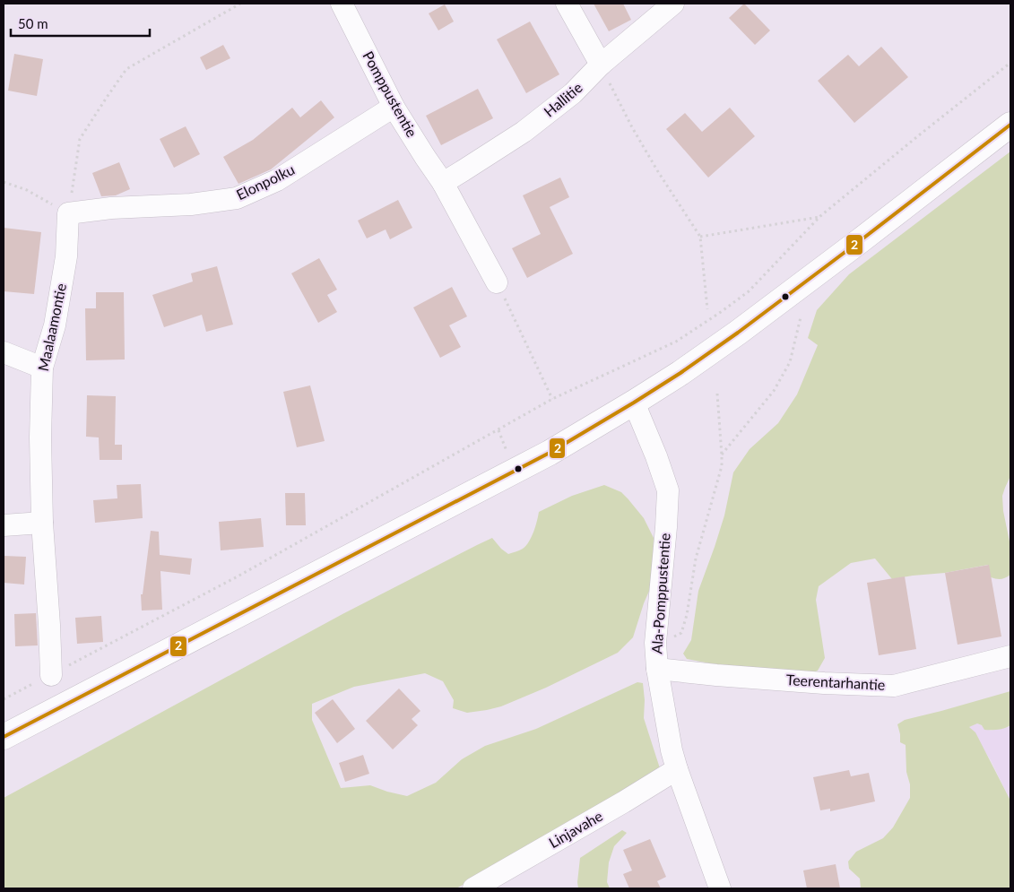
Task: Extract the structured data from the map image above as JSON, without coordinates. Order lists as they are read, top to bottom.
{
  "streets": {
    "street": [
      "Pomppustentie",
      "Hallitie",
      "Elonpolku",
      "Maalaamontie",
      "Ala-Pomppustentie",
      "Teerentarhantie",
      "Linjavahe"
    ]
  },
  "crossings": [
    ["Pomppustentie", "Hallitie"],
    ["Pomppustentie", "Elonpolku"],
    ["Elonpolku", "Maalaamontie"],
    ["Ala-Pomppustentie", "Teerentarhantie"],
    ["Ala-Pomppustentie", "Linjavahe"]
  ],
  "lines": ["transit line 2"],
  "scale_bar": "50 m"
}
